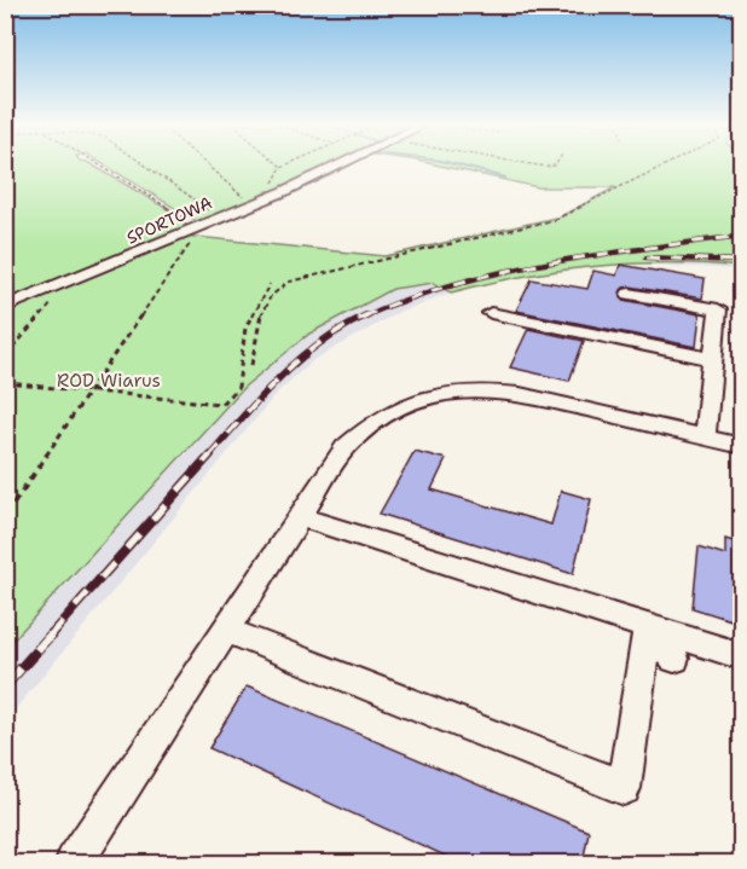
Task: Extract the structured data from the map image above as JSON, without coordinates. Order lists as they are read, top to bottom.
{
  "streets": {
    "street": ["SPORTOWA"]
  },
  "parks": ["ROD Wiarus"]
}
